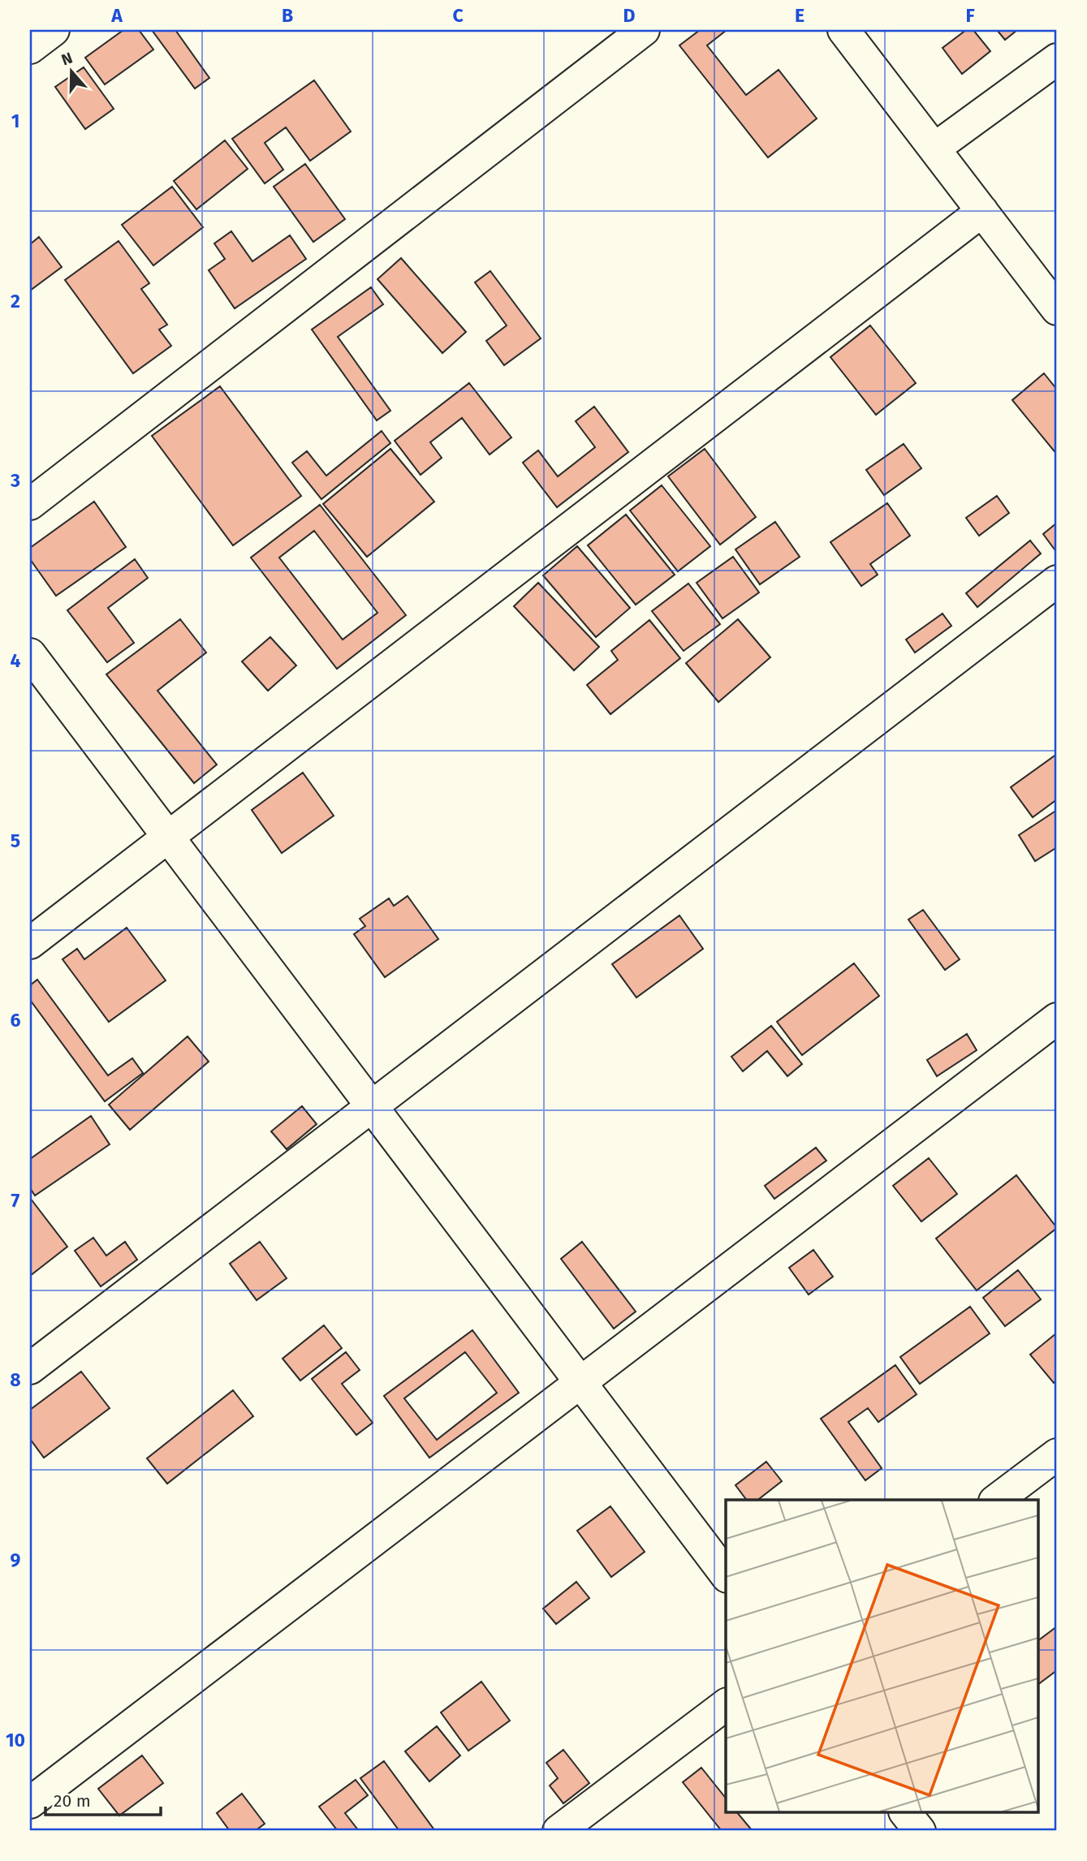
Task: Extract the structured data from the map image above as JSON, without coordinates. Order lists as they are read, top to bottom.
{
  "scale_bar": "20 m",
  "north": "top",
  "grid": {
    "columns": [
      "A",
      "B",
      "C",
      "D",
      "E",
      "F"
    ],
    "rows": [
      "1",
      "2",
      "3",
      "4",
      "5",
      "6",
      "7",
      "8",
      "9",
      "10"
    ]
  }
}
